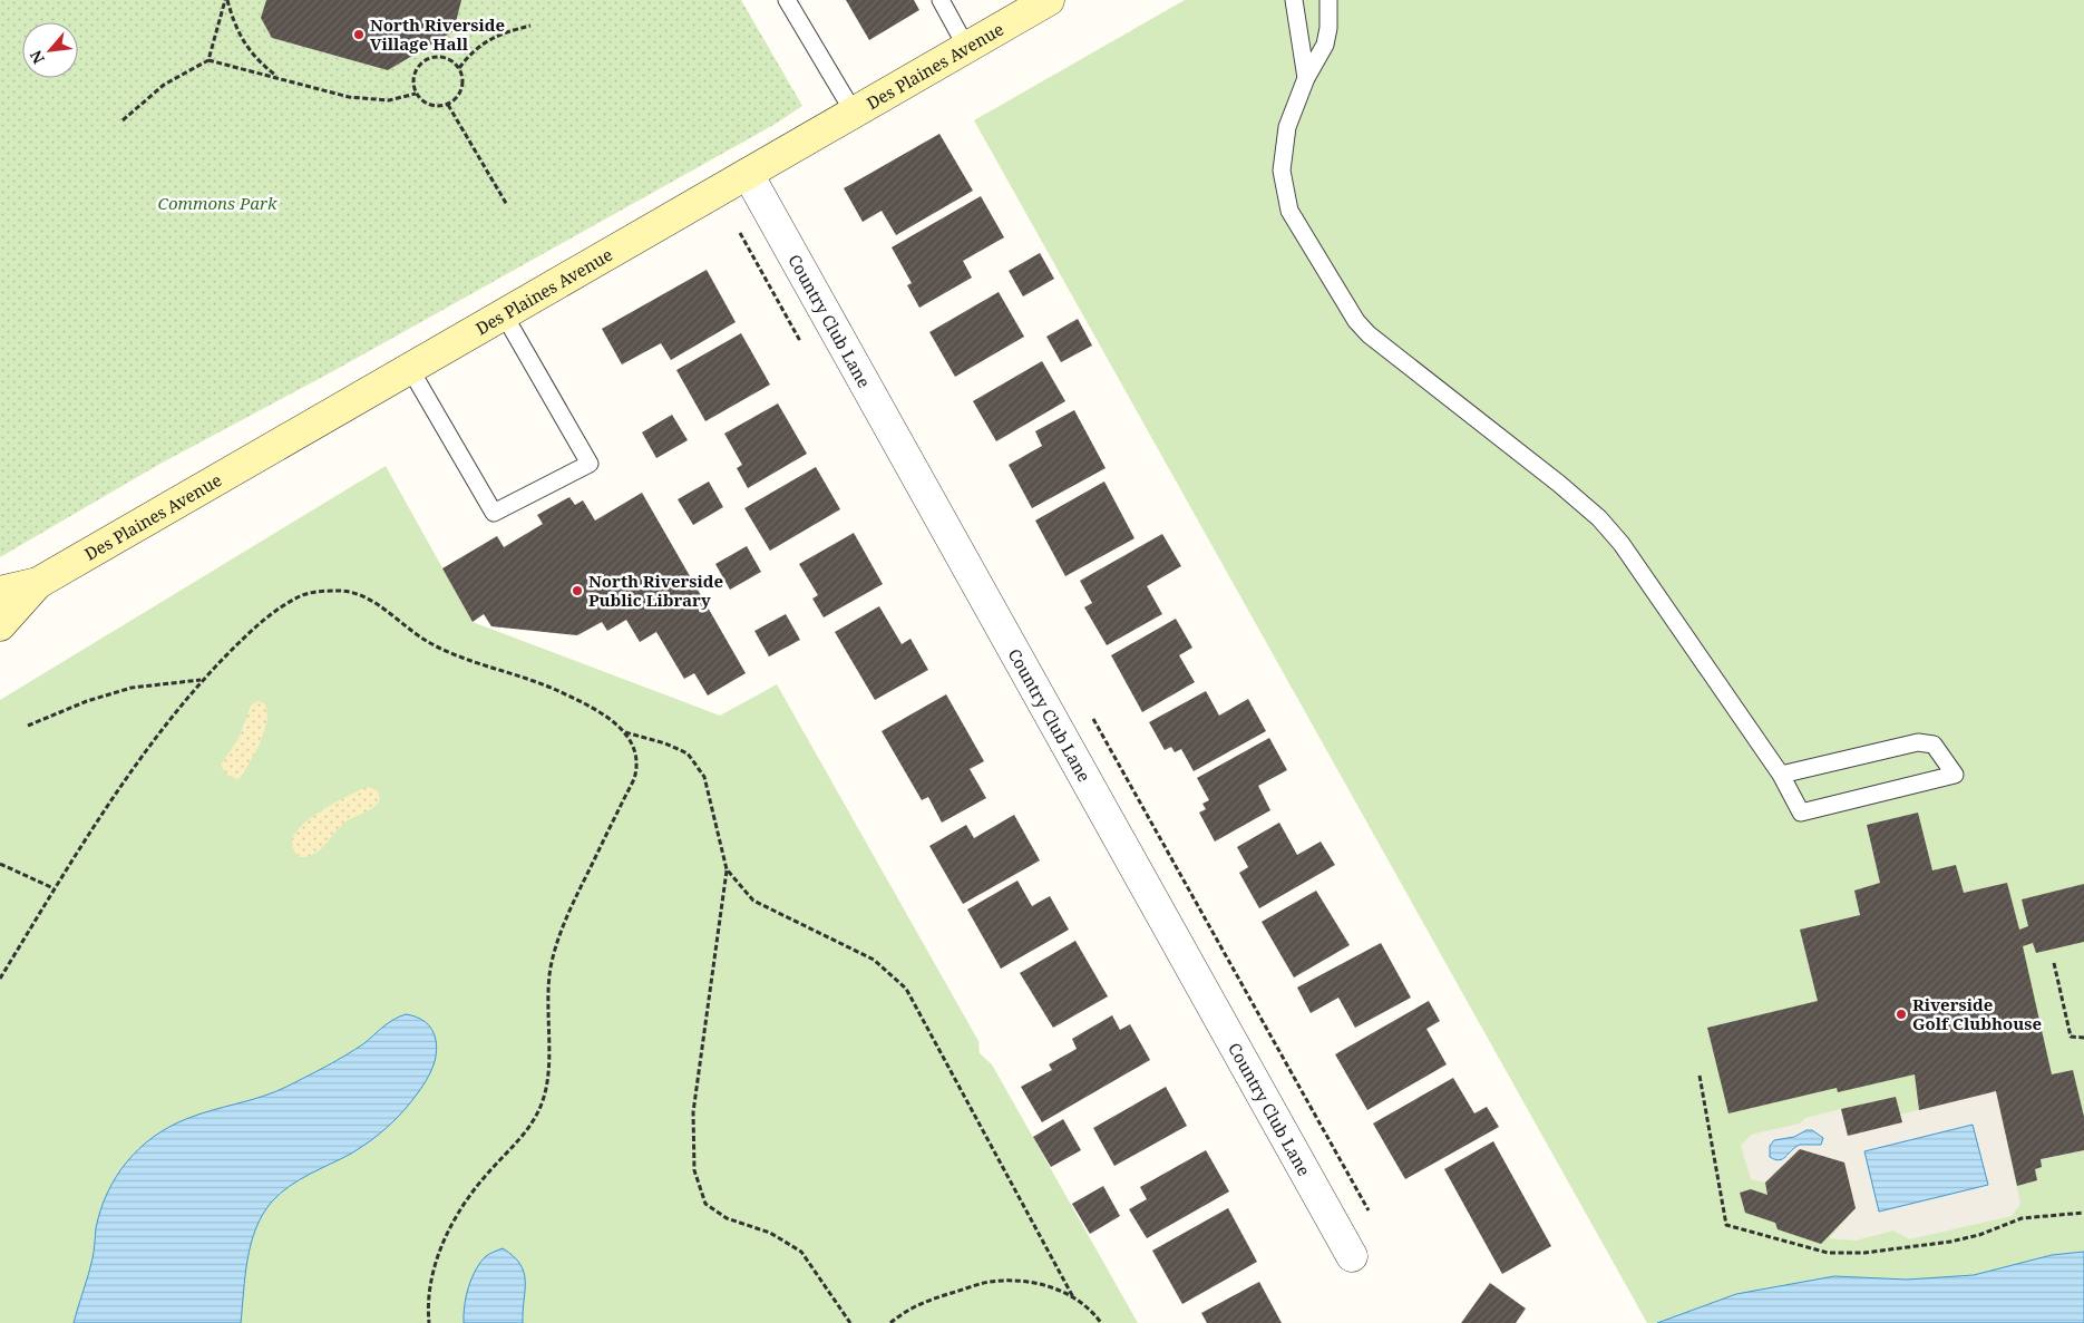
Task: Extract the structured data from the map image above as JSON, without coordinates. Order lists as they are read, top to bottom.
{
  "streets": {
    "main road": ["Des Plaines Avenue"],
    "street": ["Country Club Lane"]
  },
  "crossings": [
    ["Des Plaines Avenue", "Country Club Lane"]
  ],
  "parks": ["Commons Park"],
  "places": ["North Riverside Village Hall", "North Riverside Public Library", "Riverside Golf Clubhouse"],
  "north": "bottom left"
}
